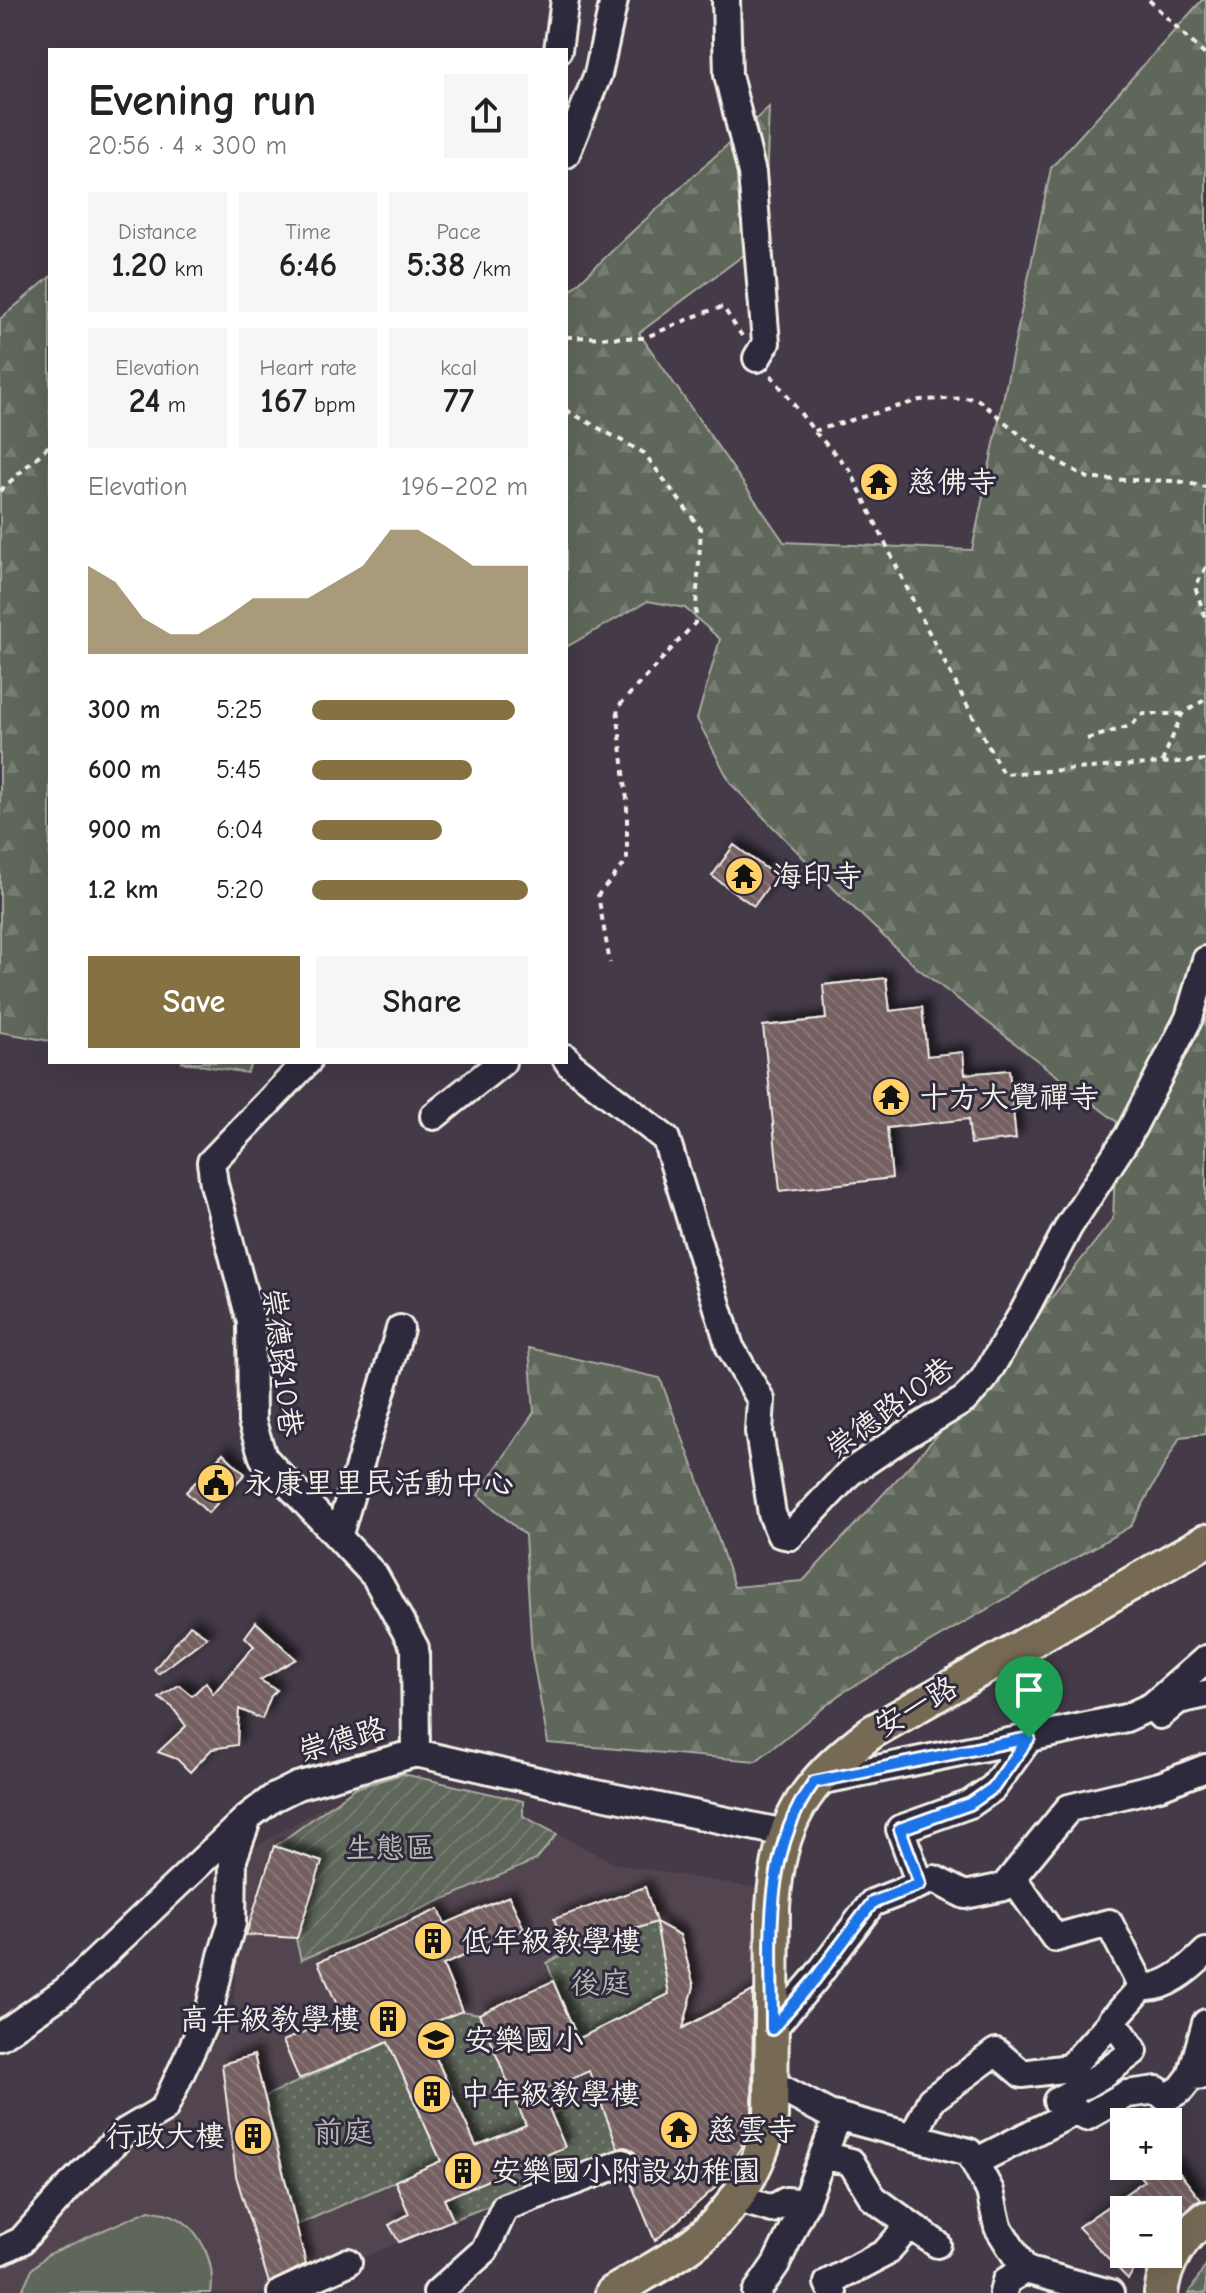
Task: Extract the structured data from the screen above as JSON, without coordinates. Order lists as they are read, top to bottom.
{
  "streets": {
    "main road": ["安一路"],
    "street": ["崇德路10巷", "崇德路"]
  },
  "crossings": [
    ["崇德路10巷", "崇德路"],
    ["安一路", "崇德路"]
  ],
  "parks": ["生態區", "後庭", "前庭"],
  "places": {
    "temple": [
      "慈佛寺",
      "海印寺",
      "十方大覺禪寺",
      "慈雲寺"
    ],
    "public building": ["永康里里民活動中心"],
    "building": [
      "低年級教學樓",
      "高年級教學樓",
      "中年級教學樓",
      "行政大樓",
      "安樂國小附設幼稚園"
    ],
    "school or university": ["安樂國小"]
  },
  "page": {
    "heading": ["Evening run", "20:56 · 4 × 300 m"],
    "stats": [
      ["Distance", "1.20 km"],
      ["Time", "6:46"],
      ["Pace", "5:38 /km"],
      ["Elevation", "24 m"],
      ["Heart rate", "167 bpm"],
      ["kcal", "77"]
    ],
    "chart": ["Elevation", "196–202 m"],
    "list": [
      {
        "name": "300 m",
        "note": "5:25"
      },
      {
        "name": "600 m",
        "note": "5:45"
      },
      {
        "name": "900 m",
        "note": "6:04"
      },
      {
        "name": "1.2 km",
        "note": "5:20"
      }
    ],
    "buttons": ["Save", "Share"],
    "map_buttons": ["+", "−"]
  }
}
